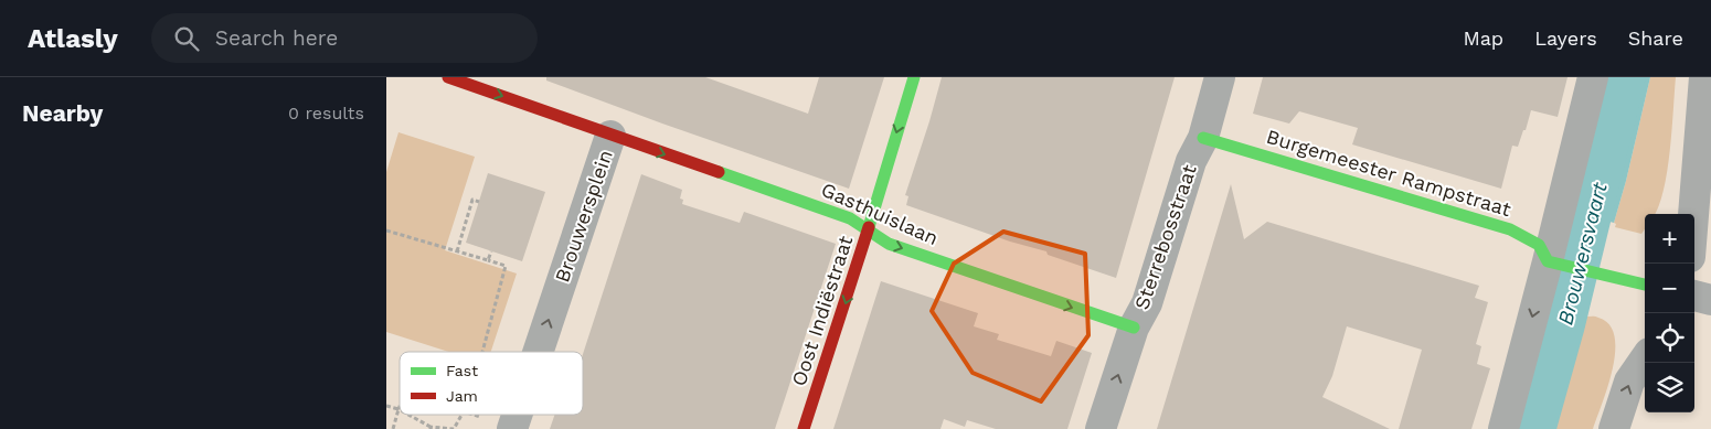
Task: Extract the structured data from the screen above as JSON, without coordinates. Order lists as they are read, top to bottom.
{
  "streets": {
    "street": [
      "Burgemeester Rampstraat",
      "Gasthuislaan",
      "Brouwersplein",
      "Sterrebosstraat",
      "Oost Indiëstraat"
    ]
  },
  "crossings": [
    ["Burgemeester Rampstraat", "Sterrebosstraat"],
    ["Gasthuislaan", "Brouwersplein"],
    ["Gasthuislaan", "Sterrebosstraat"],
    ["Gasthuislaan", "Oost Indiëstraat"]
  ],
  "one_way": ["Gasthuislaan", "Oost Indiëstraat"],
  "water": ["Brouwersvaart"],
  "legend": ["Fast", "Jam"],
  "page": {
    "header": "Atlasly",
    "search": "Search here",
    "nav": ["Map", "Layers", "Share"],
    "heading": ["Nearby", "0 results"],
    "map_buttons": ["+", "−"]
  }
}
